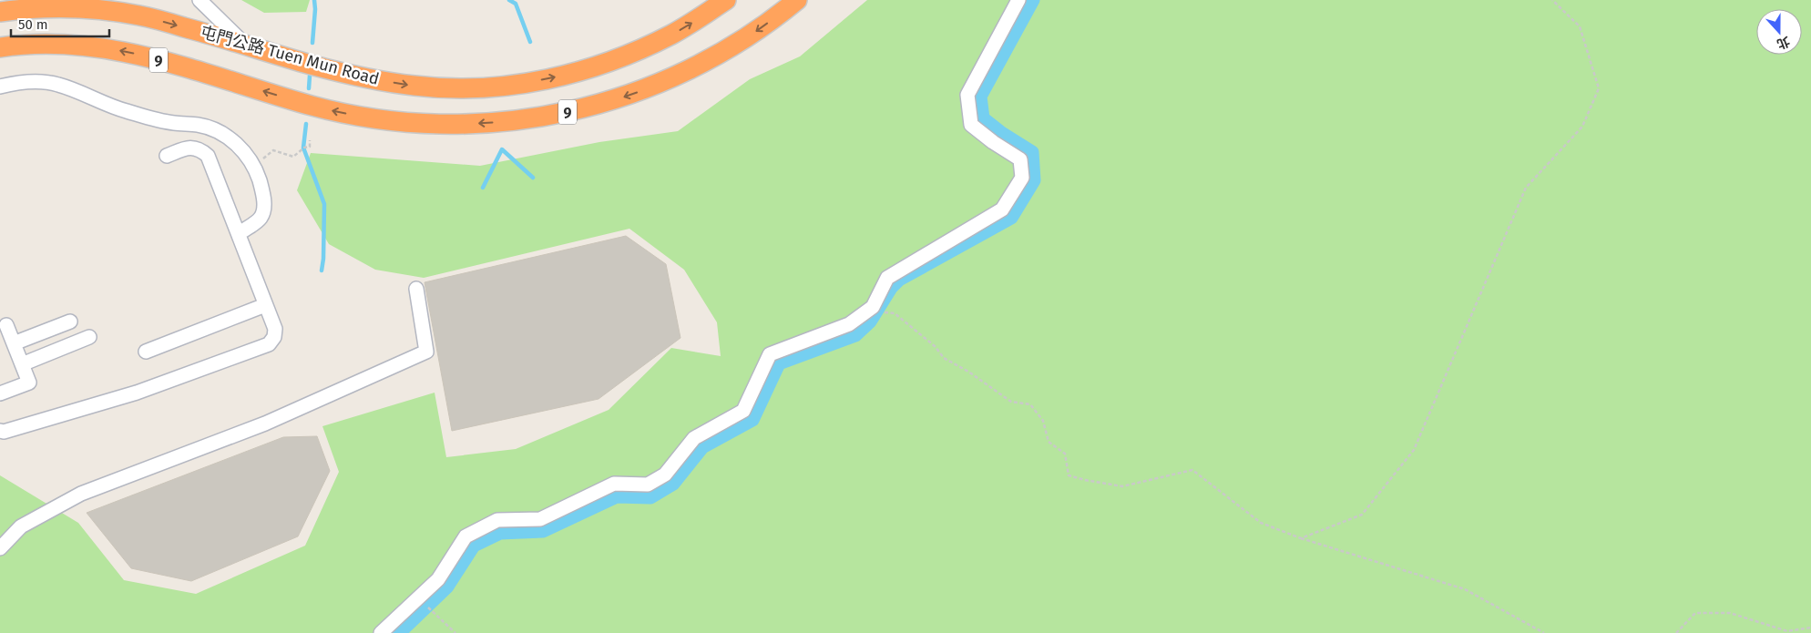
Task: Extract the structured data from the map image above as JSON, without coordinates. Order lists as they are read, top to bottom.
{
  "streets": {
    "highway": ["屯門公路 Tuen Mun Road", "9"]
  },
  "scale_bar": "50 m",
  "north": "bottom"
}
